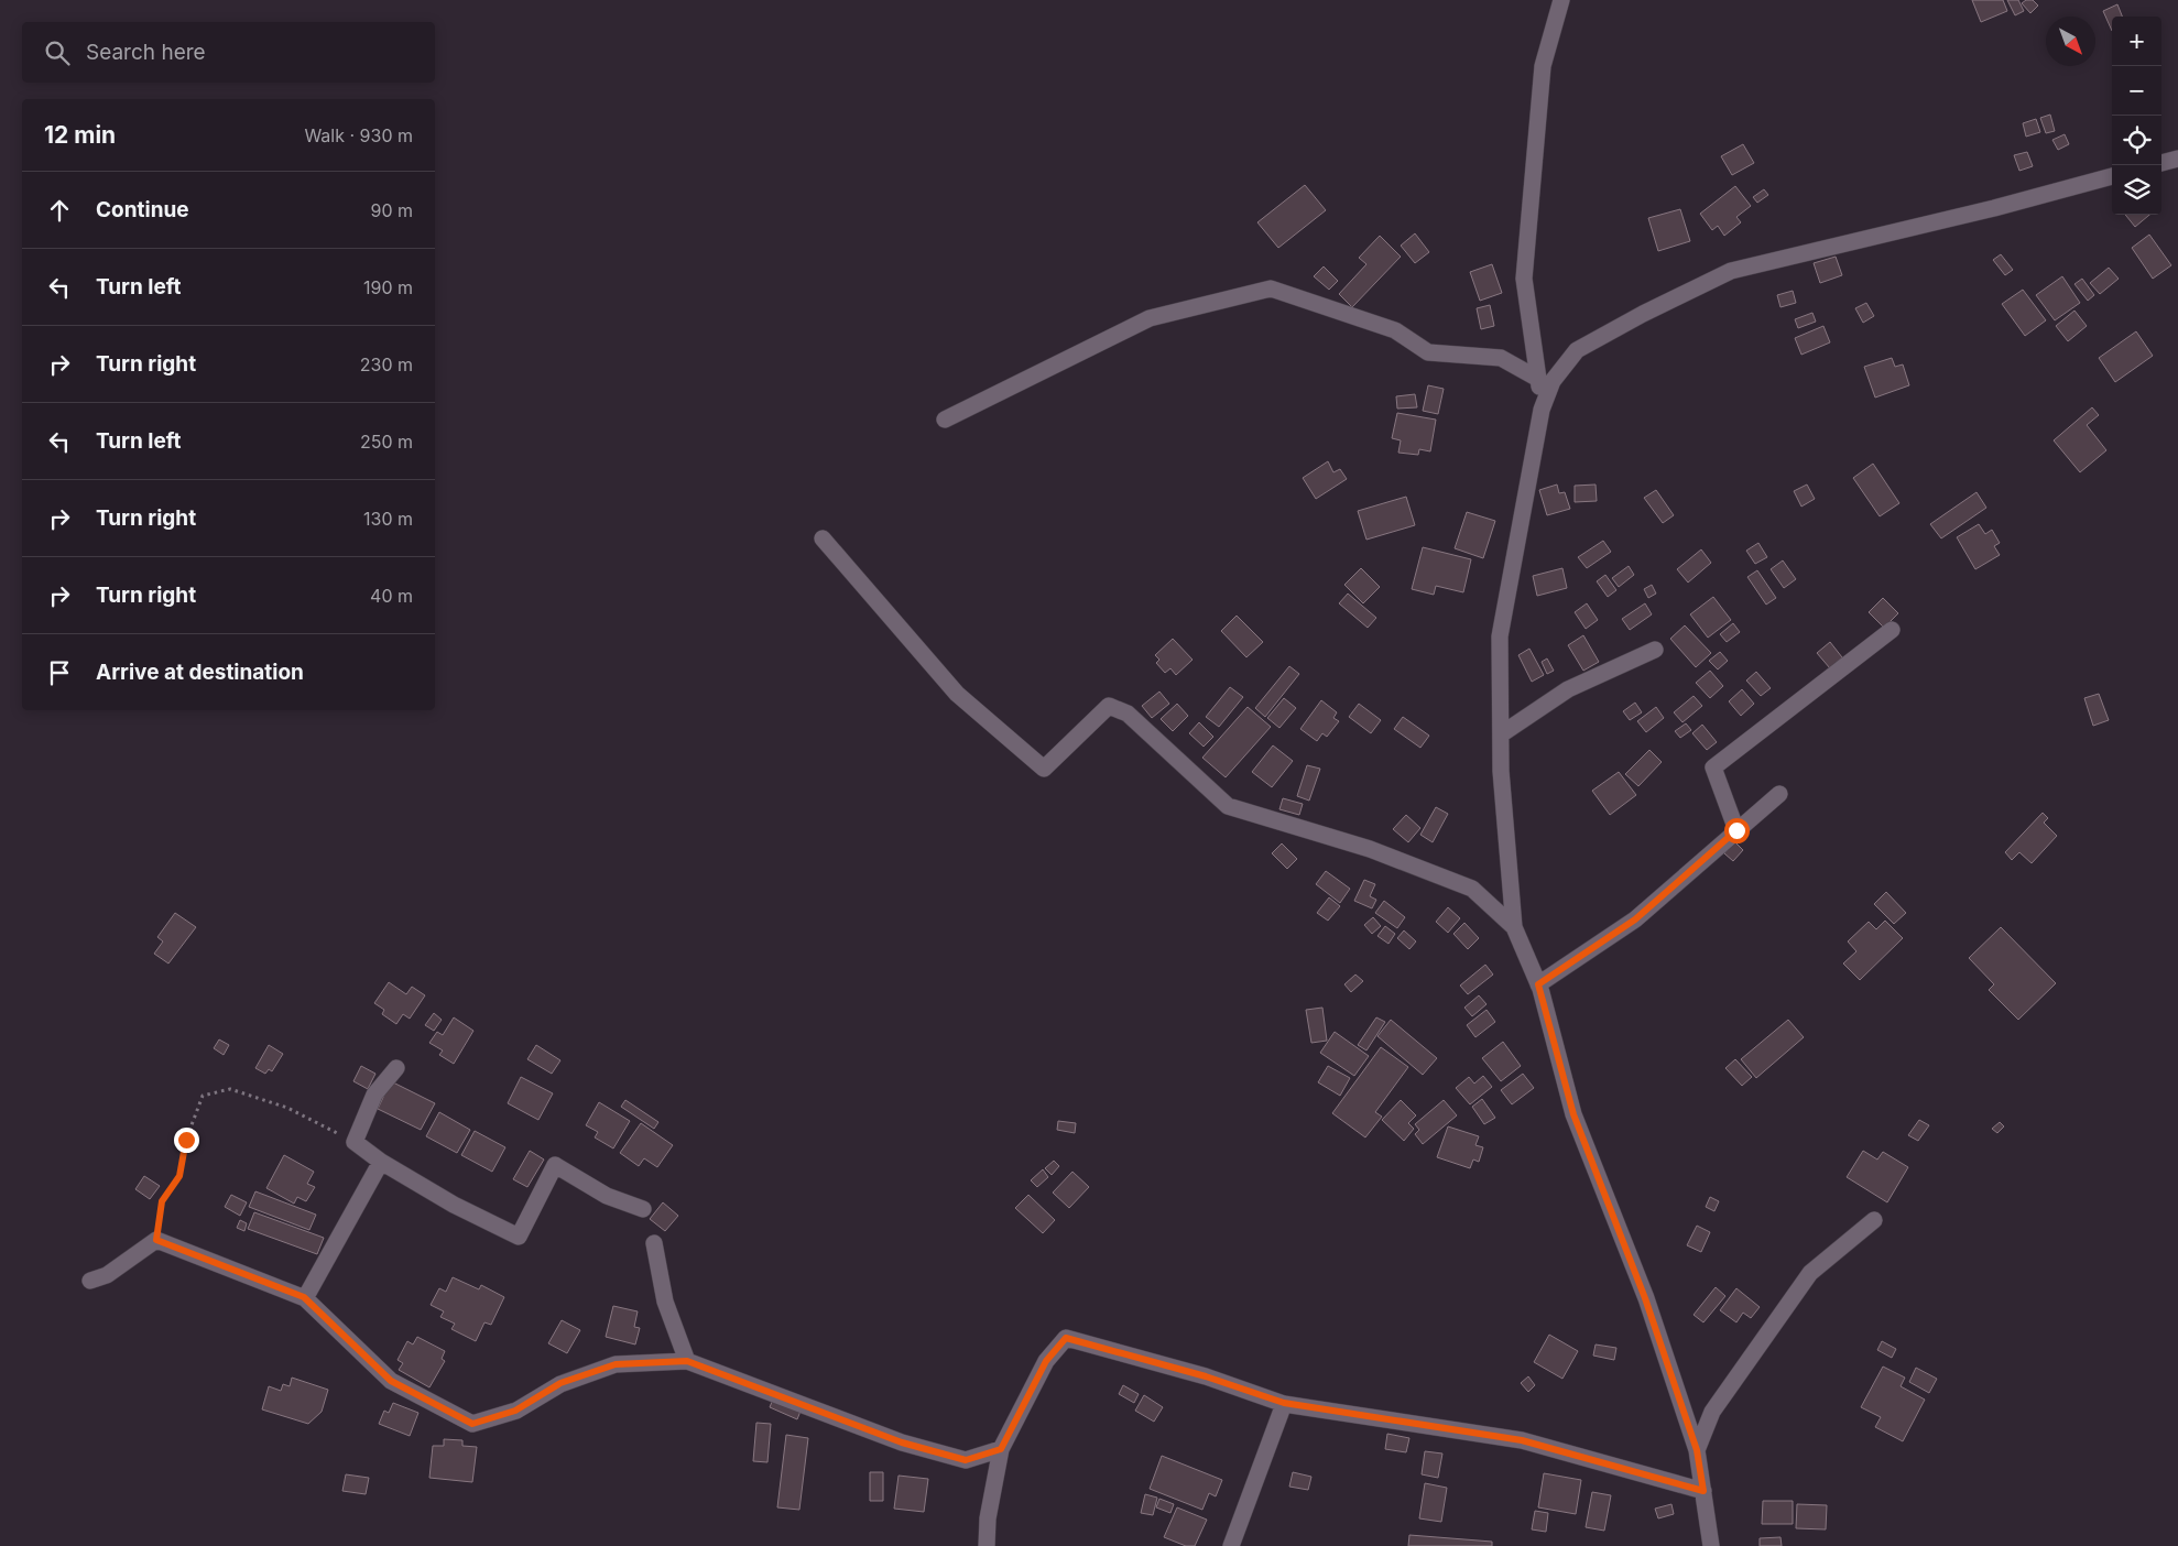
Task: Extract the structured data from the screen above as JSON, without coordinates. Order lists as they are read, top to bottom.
{
  "north": "bottom right",
  "page": {
    "map_buttons": ["+", "−"],
    "search": "Search here",
    "heading": ["12 min", "Walk · 930 m"],
    "list": [
      ["Continue", "90 m"],
      ["Turn left", "190 m"],
      ["Turn right", "230 m"],
      ["Turn left", "250 m"],
      ["Turn right", "130 m"],
      ["Turn right", "40 m"],
      "Arrive at destination"
    ]
  }
}
